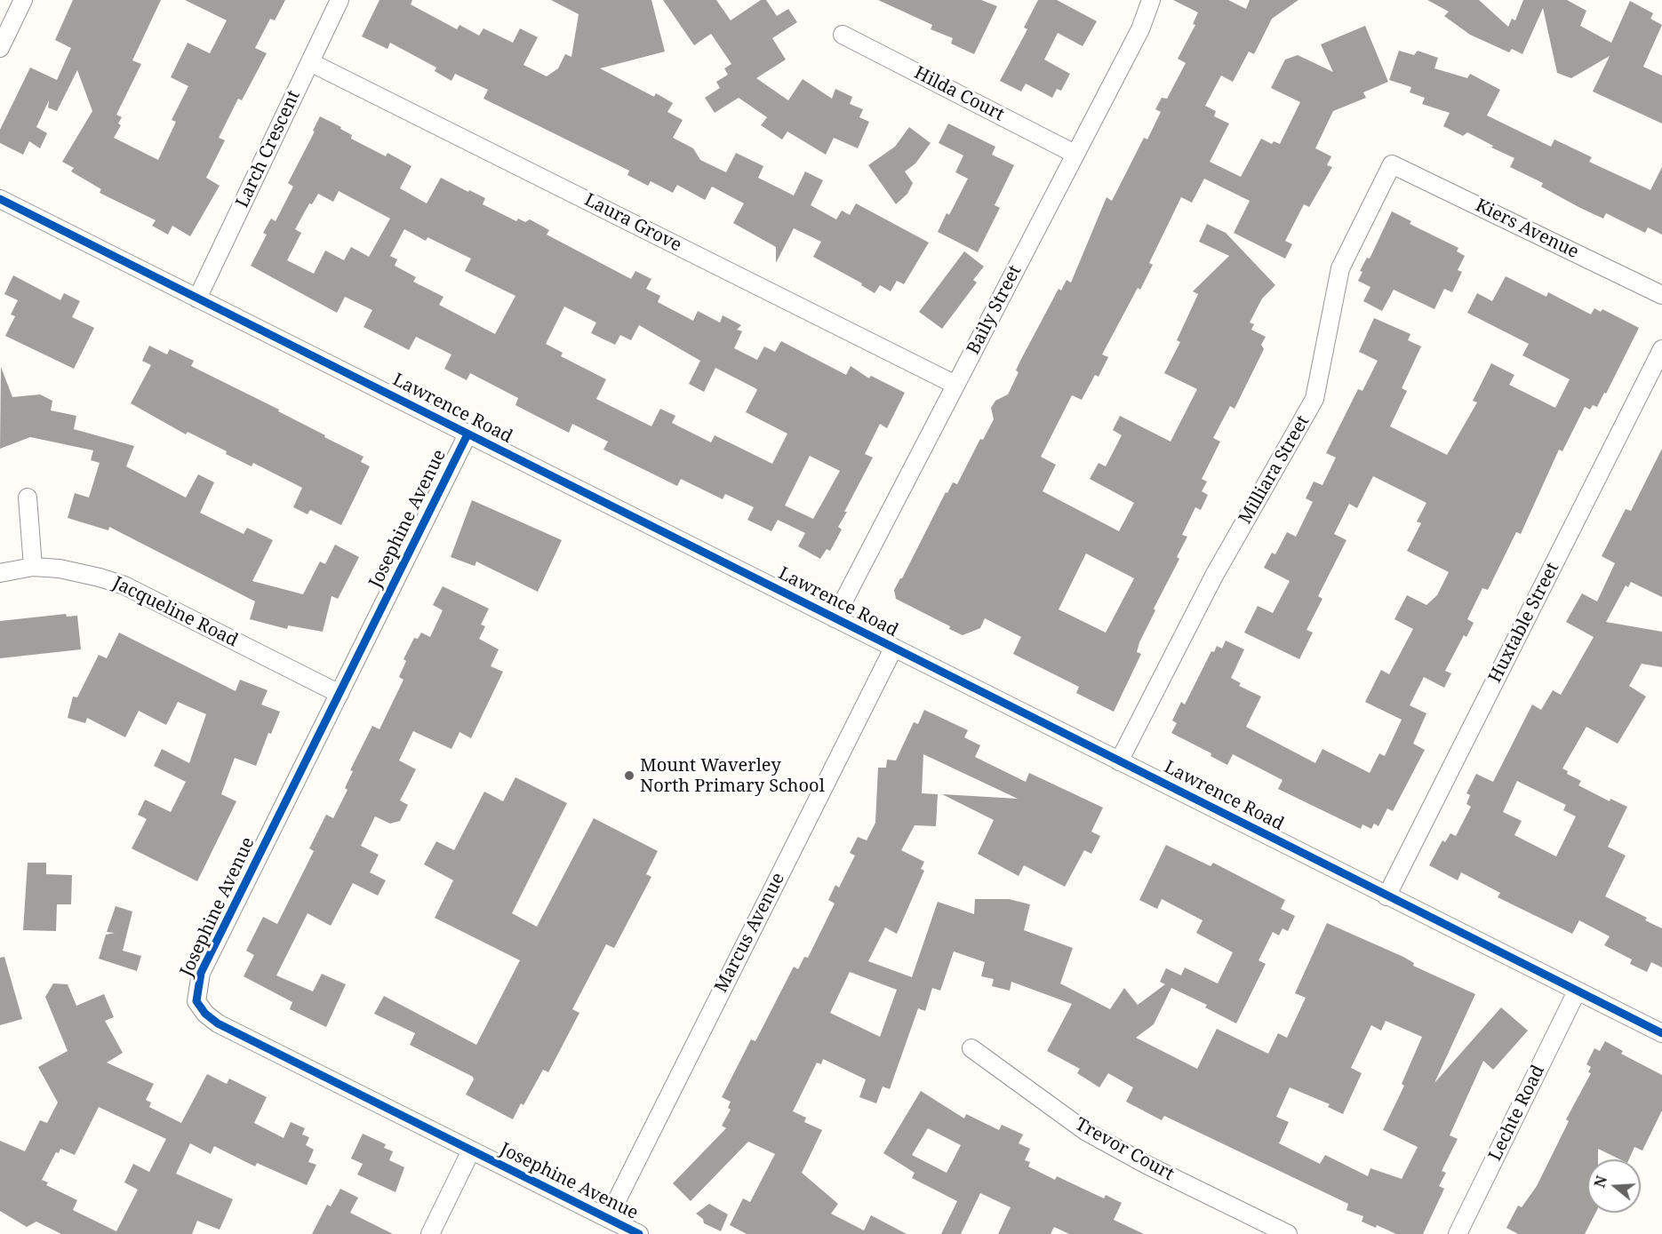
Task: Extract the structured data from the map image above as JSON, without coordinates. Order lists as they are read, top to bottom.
{
  "streets": {
    "street": [
      "Hilda Court",
      "Larch Crescent",
      "Laura Grove",
      "Kiers Avenue",
      "Baily Street",
      "Lawrence Road",
      "Milliara Street",
      "Josephine Avenue",
      "Jacqueline Road",
      "Huxtable Street",
      "Marcus Avenue",
      "Lechte Road",
      "Trevor Court"
    ]
  },
  "crossings": [
    ["Hilda Court", "Baily Street"],
    ["Larch Crescent", "Laura Grove"],
    ["Larch Crescent", "Lawrence Road"],
    ["Laura Grove", "Baily Street"],
    ["Kiers Avenue", "Milliara Street"],
    ["Baily Street", "Lawrence Road"],
    ["Lawrence Road", "Milliara Street"],
    ["Lawrence Road", "Josephine Avenue"],
    ["Lawrence Road", "Huxtable Street"],
    ["Lawrence Road", "Marcus Avenue"],
    ["Lawrence Road", "Lechte Road"],
    ["Josephine Avenue", "Jacqueline Road"],
    ["Josephine Avenue", "Marcus Avenue"]
  ],
  "places": ["Mount Waverley North Primary School"],
  "north": "left"
}
